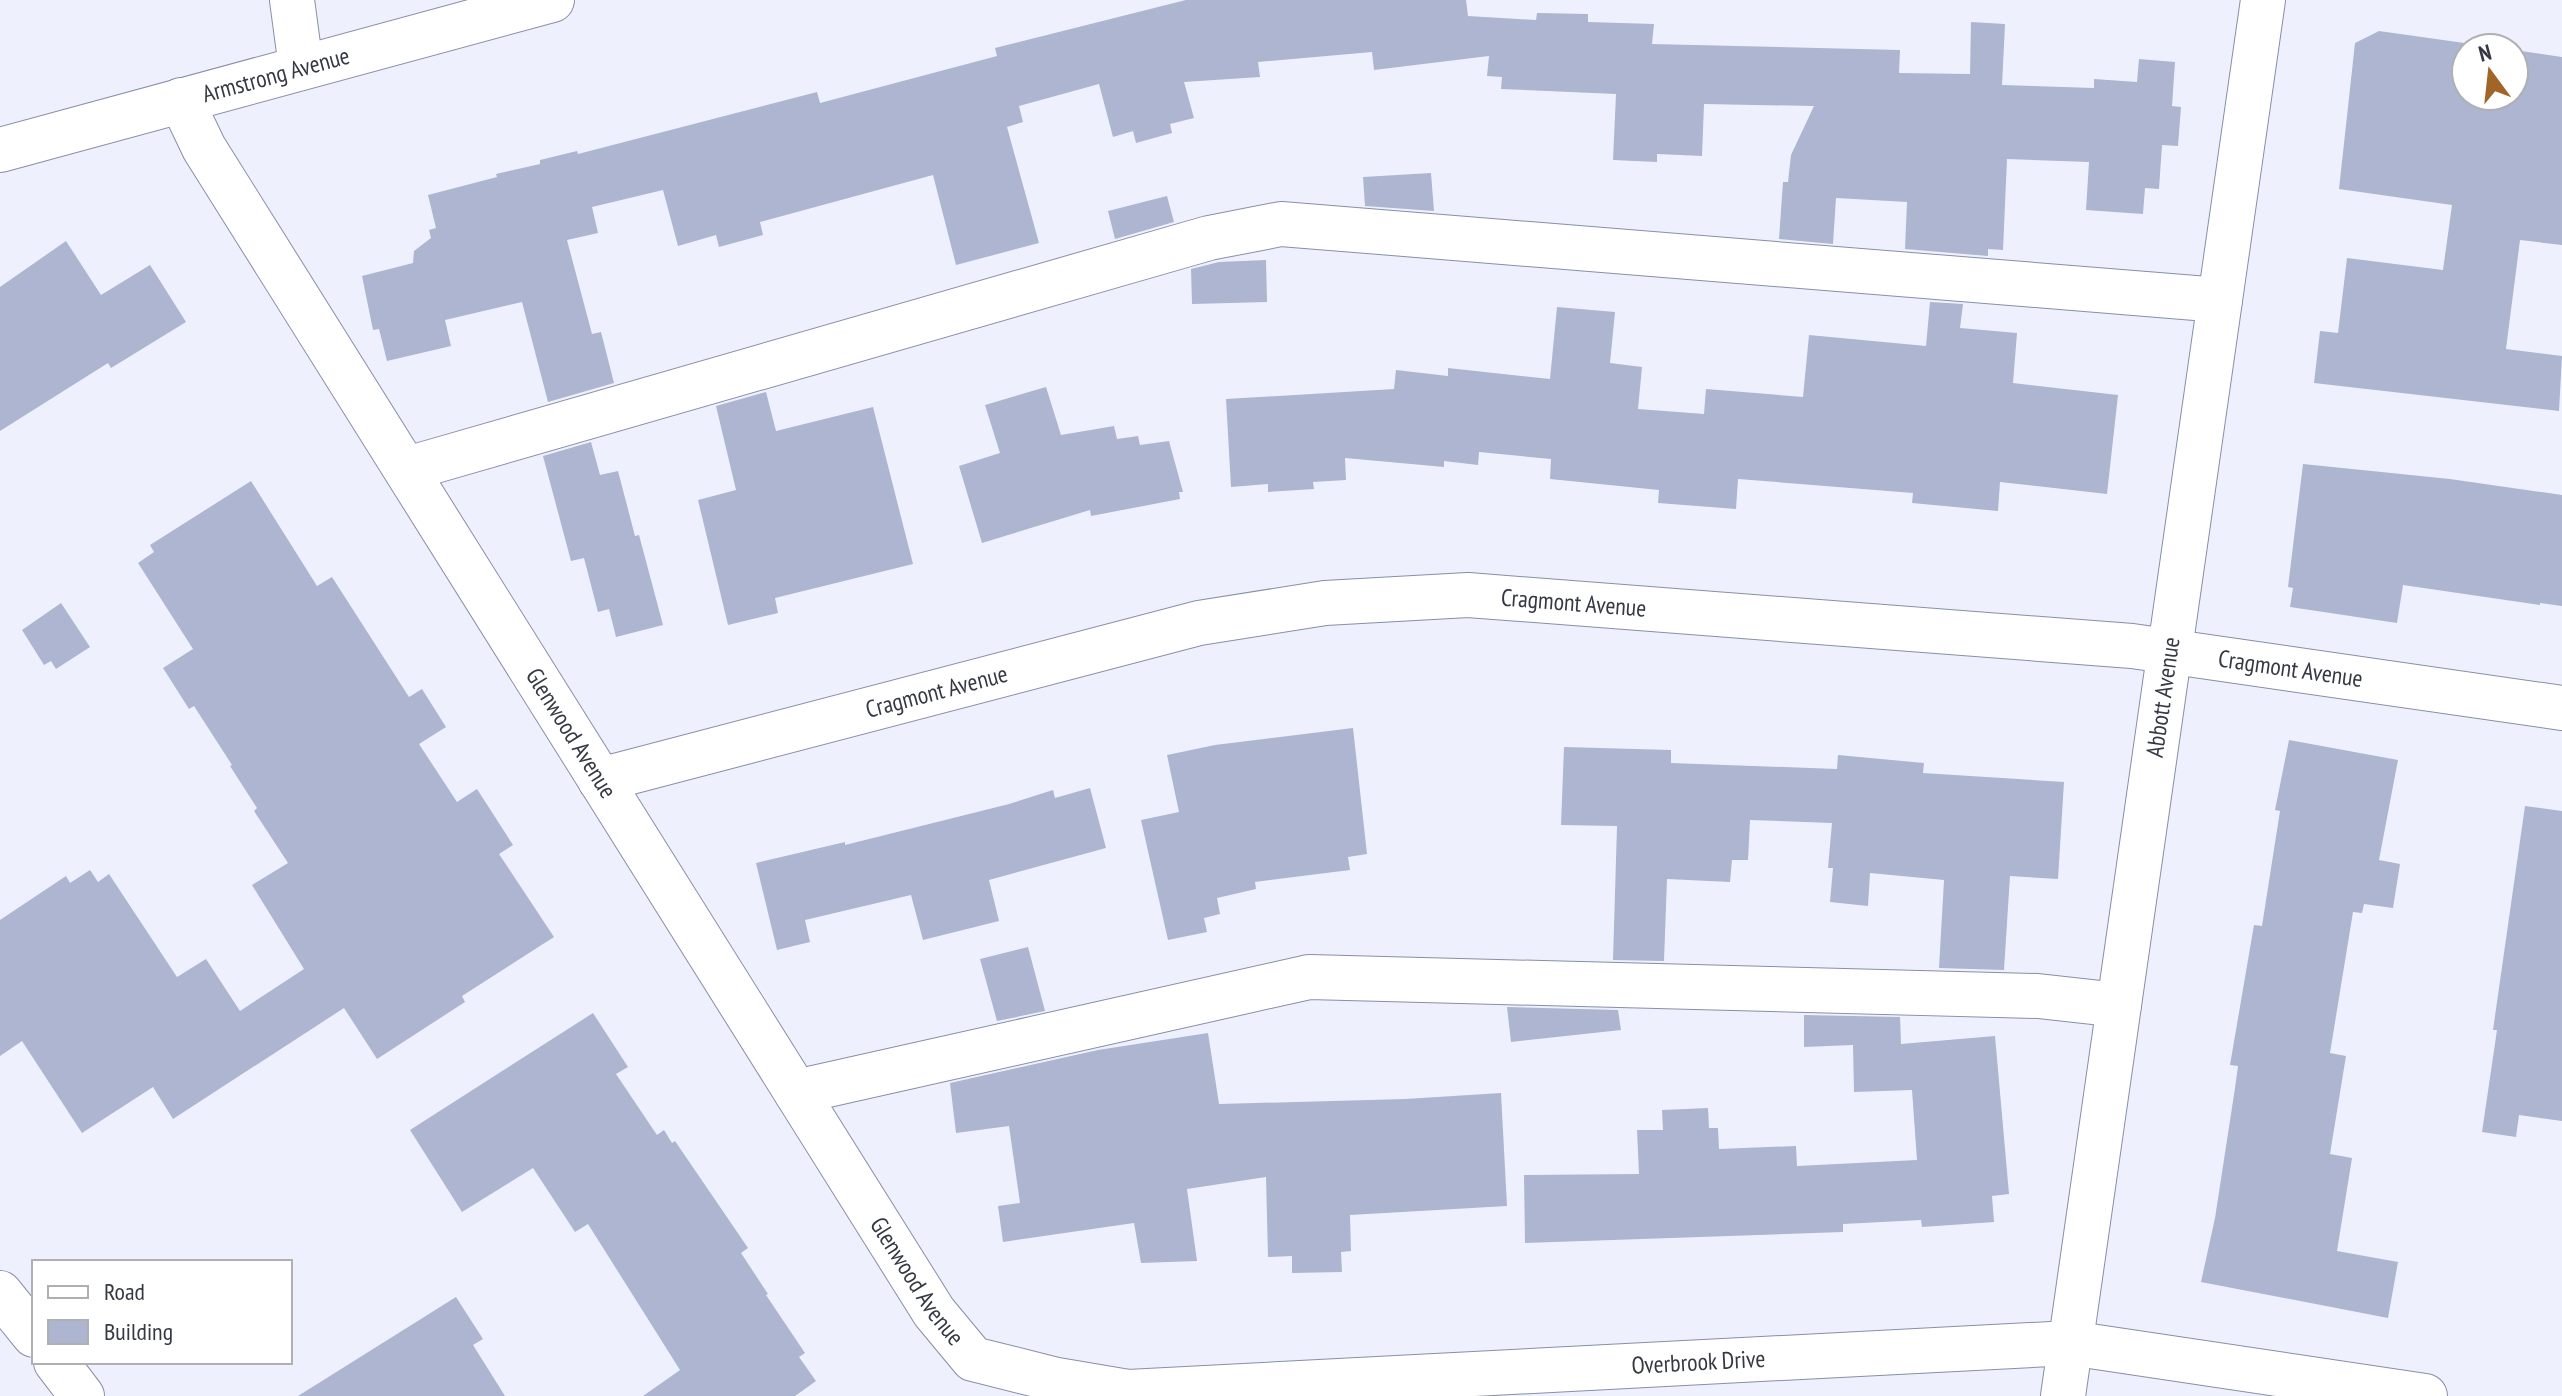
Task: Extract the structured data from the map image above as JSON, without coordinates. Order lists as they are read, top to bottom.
{
  "streets": {
    "street": [
      "Armstrong Avenue",
      "Cragmont Avenue",
      "Abbott Avenue",
      "Glenwood Avenue",
      "Overbrook Drive"
    ]
  },
  "crossings": [
    ["Armstrong Avenue", "Glenwood Avenue"],
    ["Cragmont Avenue", "Abbott Avenue"],
    ["Cragmont Avenue", "Glenwood Avenue"],
    ["Abbott Avenue", "Overbrook Drive"],
    ["Glenwood Avenue", "Overbrook Drive"]
  ],
  "legend": ["Road", "Building"],
  "north": "top"
}
